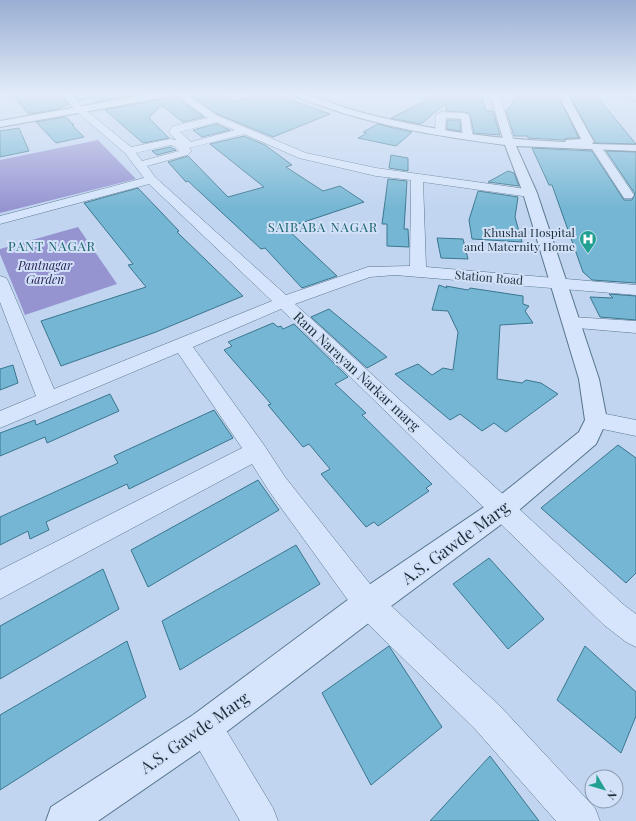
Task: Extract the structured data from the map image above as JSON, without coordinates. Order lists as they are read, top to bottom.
{
  "streets": {
    "street": ["Station Road", "Ram Narayan Narkar marg", "A.S. Gawde Marg"]
  },
  "crossings": [
    ["Station Road", "Ram Narayan Narkar marg"],
    ["Ram Narayan Narkar marg", "A.S. Gawde Marg"]
  ],
  "districts": ["SAIBABA NAGAR", "PANT NAGAR"],
  "parks": ["Pantnagar Garden"],
  "places": {
    "hospital": ["Khushal Hospital and Maternity Home"]
  },
  "north": "bottom right"
}
